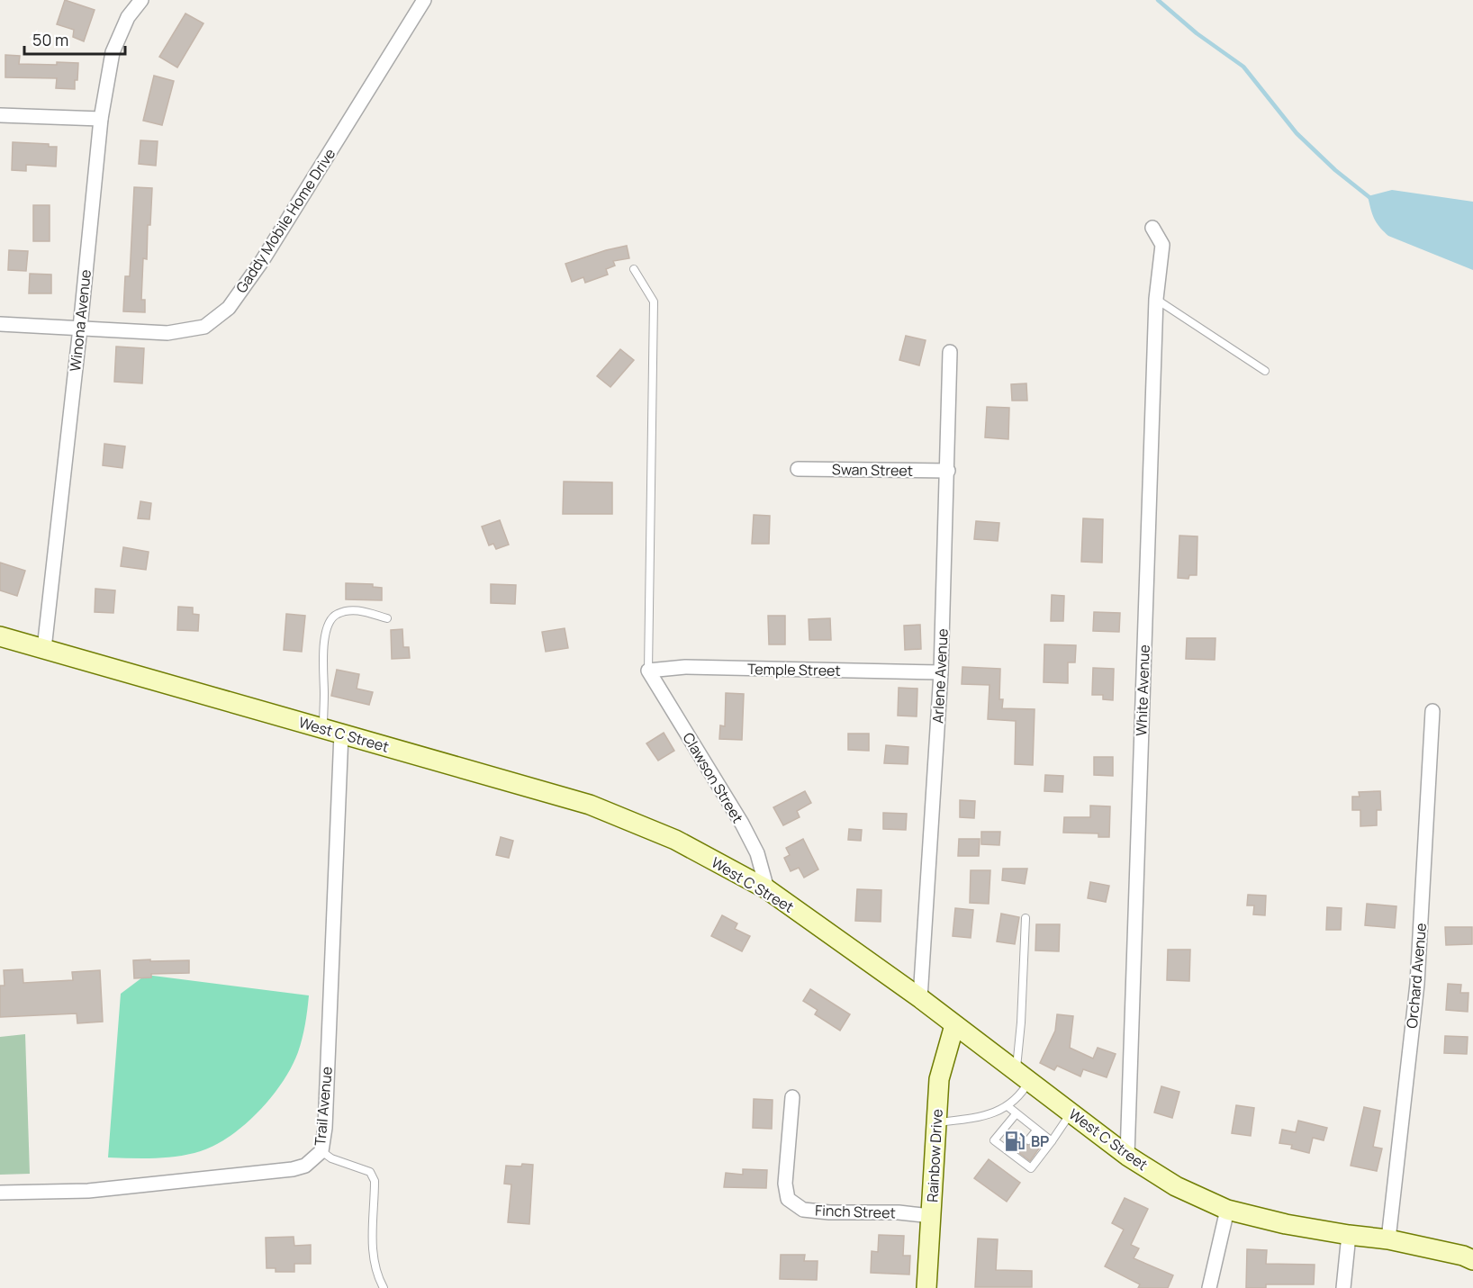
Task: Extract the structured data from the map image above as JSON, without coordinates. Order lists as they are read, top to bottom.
{
  "streets": {
    "main road": ["West C Street", "Rainbow Drive"],
    "street": [
      "Gaddy Mobile Home Drive",
      "Winona Avenue",
      "Swan Street",
      "Temple Street",
      "Arlene Avenue",
      "White Avenue",
      "Clawson Street",
      "Orchard Avenue",
      "Trail Avenue",
      "Finch Street"
    ]
  },
  "crossings": [
    ["Gaddy Mobile Home Drive", "Winona Avenue"],
    ["Winona Avenue", "West C Street"],
    ["Swan Street", "Arlene Avenue"],
    ["Temple Street", "Arlene Avenue"],
    ["Temple Street", "Clawson Street"],
    ["Arlene Avenue", "West C Street"],
    ["White Avenue", "West C Street"],
    ["West C Street", "Clawson Street"],
    ["West C Street", "Orchard Avenue"],
    ["West C Street", "Trail Avenue"],
    ["West C Street", "Rainbow Drive"],
    ["Rainbow Drive", "Finch Street"]
  ],
  "places": {
    "fuel station": ["BP"]
  },
  "scale_bar": "50 m"
}
